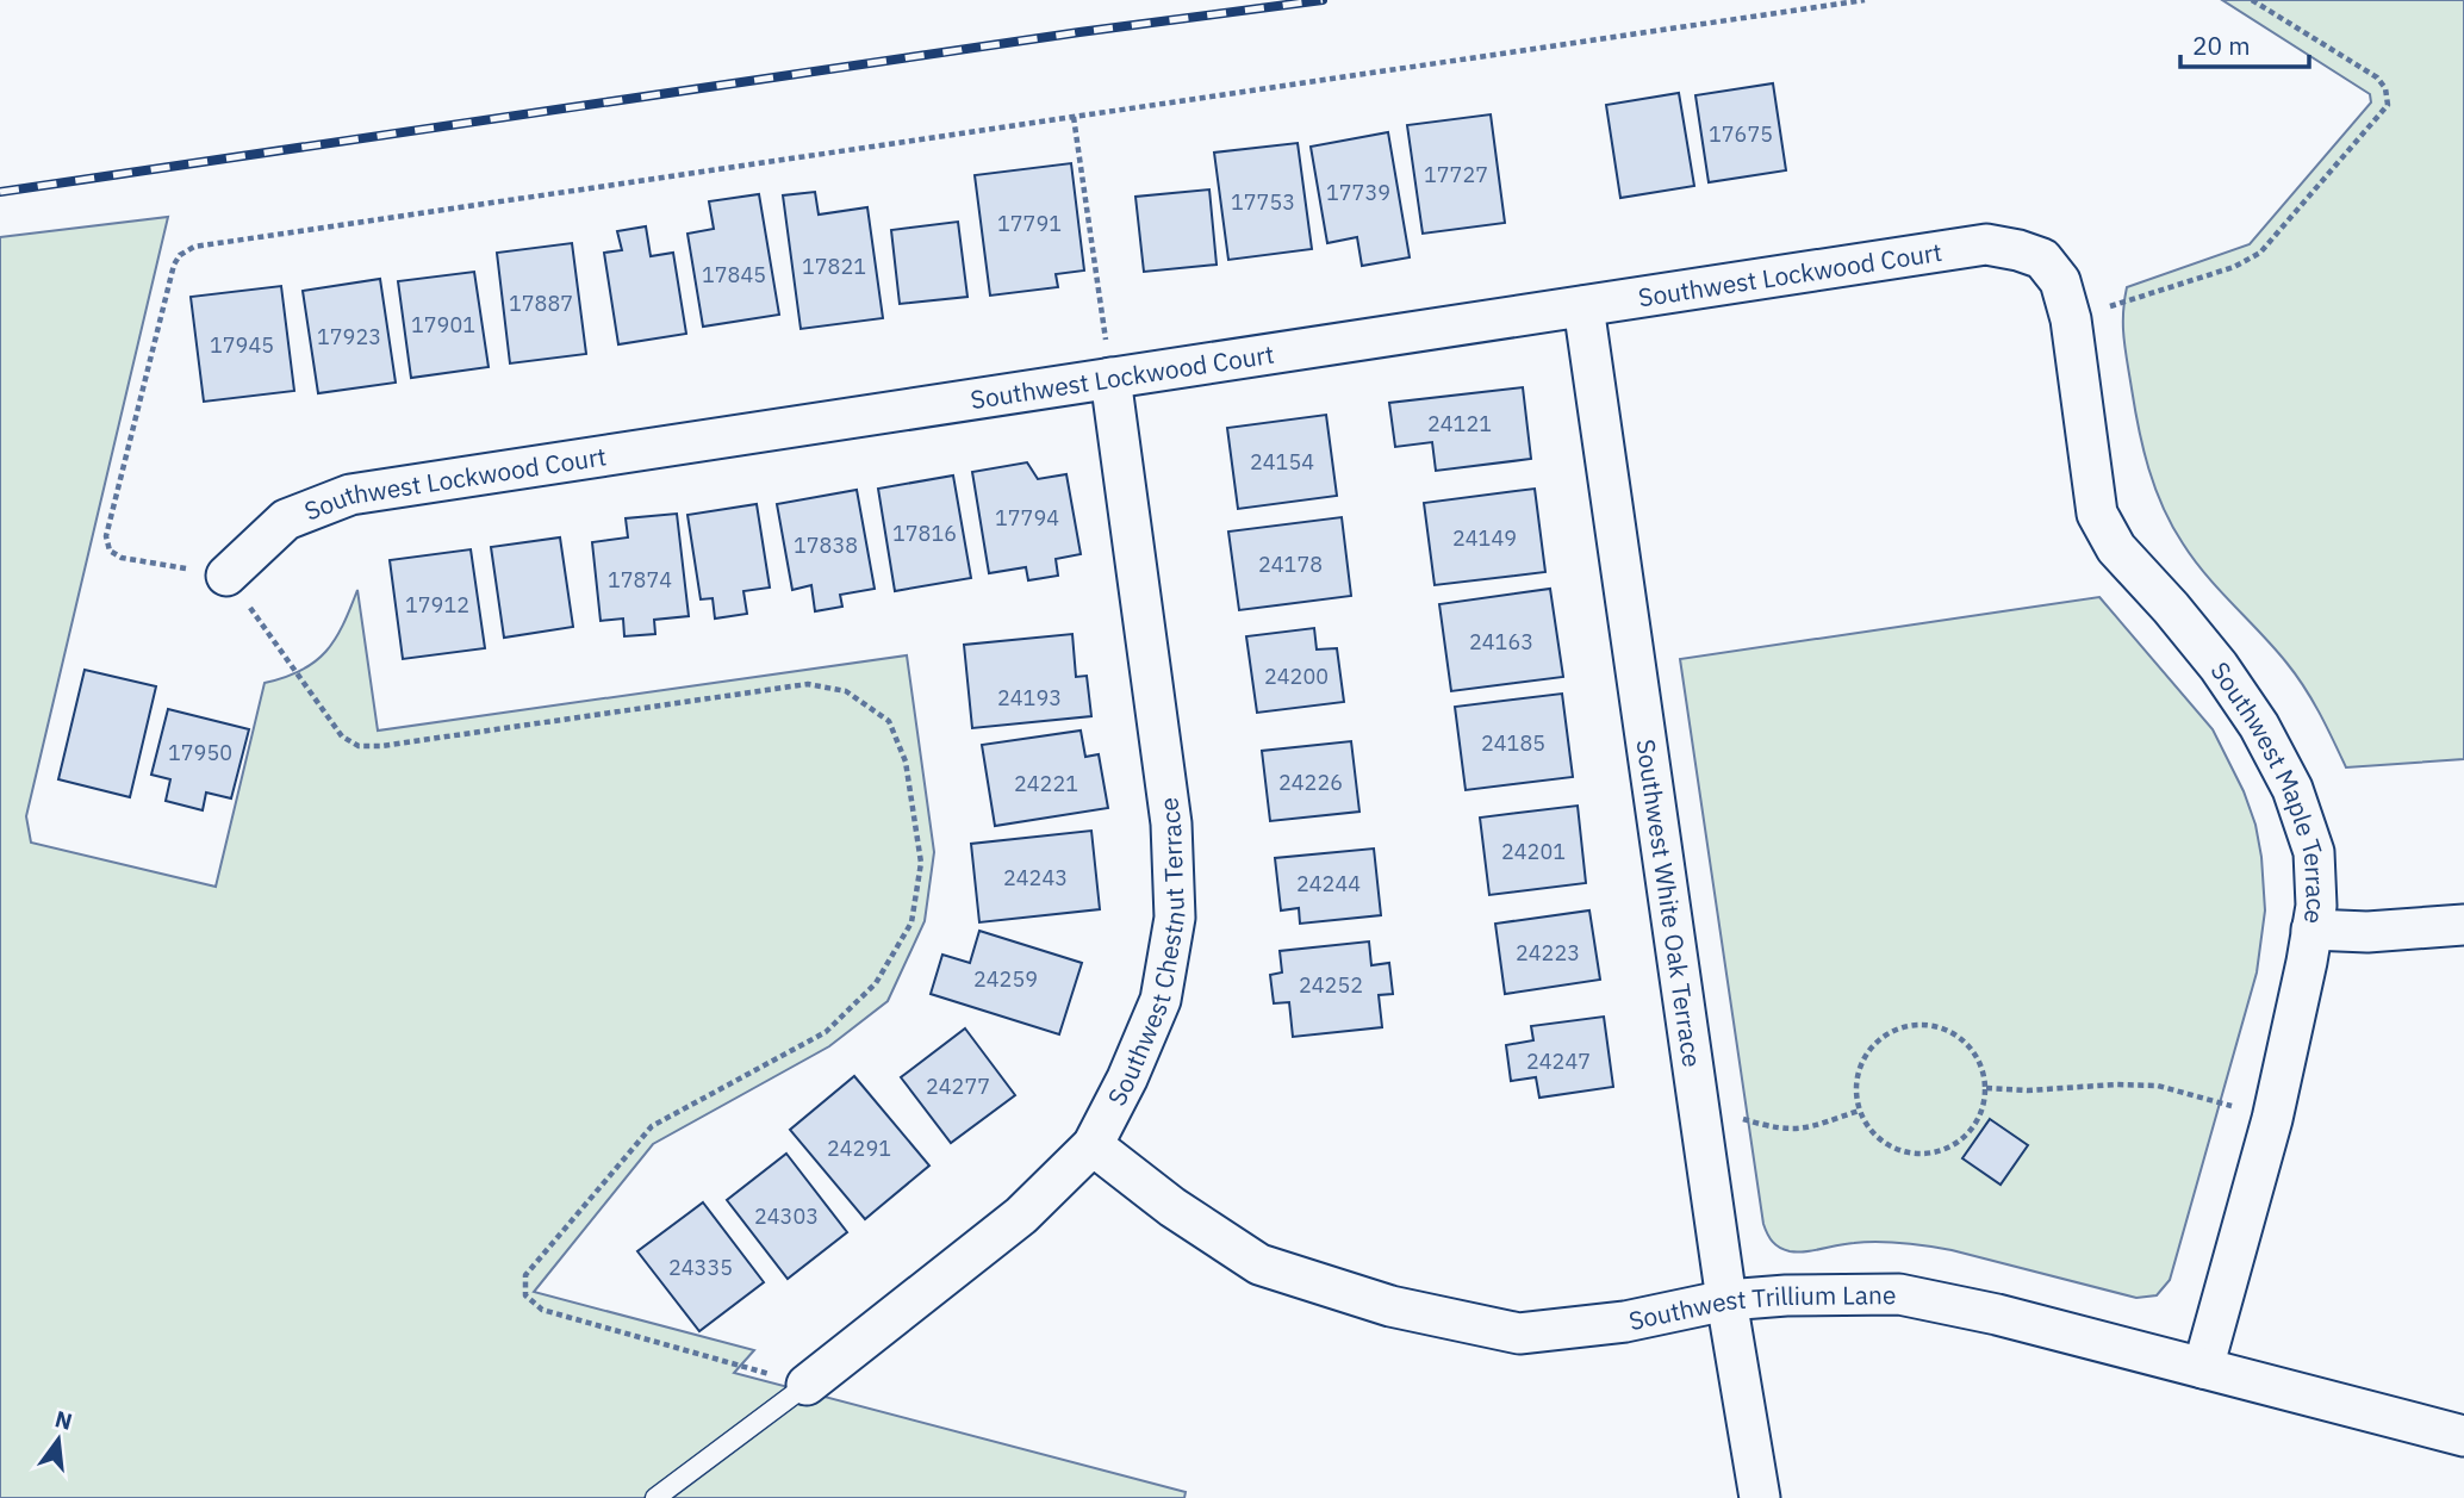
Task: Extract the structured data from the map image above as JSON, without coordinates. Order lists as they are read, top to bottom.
{
  "streets": {
    "street": [
      "Southwest Lockwood Court",
      "Southwest Maple Terrace",
      "Southwest White Oak Terrace",
      "Southwest Chestnut Terrace",
      "Southwest Trillium Lane"
    ]
  },
  "crossings": [
    ["Southwest Lockwood Court", "Southwest Maple Terrace"],
    ["Southwest Lockwood Court", "Southwest White Oak Terrace"],
    ["Southwest Lockwood Court", "Southwest Chestnut Terrace"],
    ["Southwest Maple Terrace", "Southwest Trillium Lane"],
    ["Southwest White Oak Terrace", "Southwest Trillium Lane"],
    ["Southwest Chestnut Terrace", "Southwest Trillium Lane"]
  ],
  "house_numbers": [
    "17675",
    "17727",
    "17739",
    "17753",
    "17791",
    "17821",
    "17845",
    "17887",
    "17901",
    "17923",
    "17945",
    "24121",
    "24154",
    "17794",
    "17816",
    "24149",
    "17838",
    "24178",
    "17874",
    "17912",
    "24163",
    "24200",
    "24193",
    "24185",
    "17950",
    "24226",
    "24221",
    "24201",
    "24243",
    "24244",
    "24223",
    "24259",
    "24252",
    "24247",
    "24277",
    "24291",
    "24303",
    "24335"
  ],
  "scale_bar": "20 m",
  "north": "top"
}
